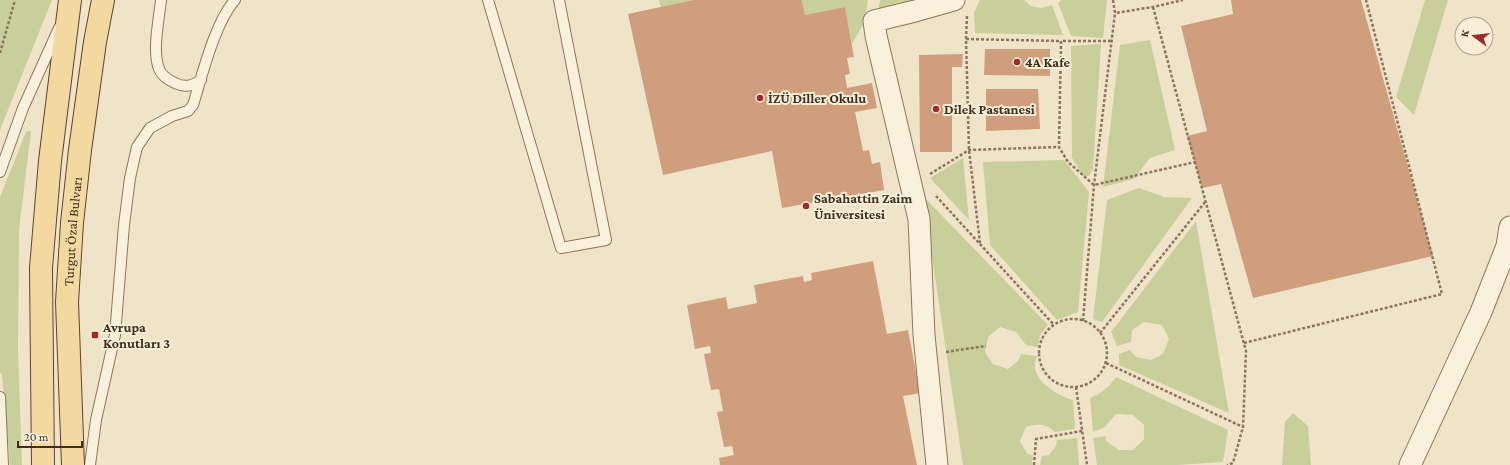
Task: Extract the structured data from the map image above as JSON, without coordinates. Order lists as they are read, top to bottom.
{
  "streets": {
    "main road": ["Turgut Özal Bulvarı"]
  },
  "places": {
    "other": [
      "4A Kafe",
      "İZÜ Diller Okulu",
      "Dilek Pastanesi",
      "Sabahattin Zaim Üniversitesi"
    ],
    "transit": ["Avrupa Konutları 3"]
  },
  "scale_bar": "20 m",
  "north": "left"
}
